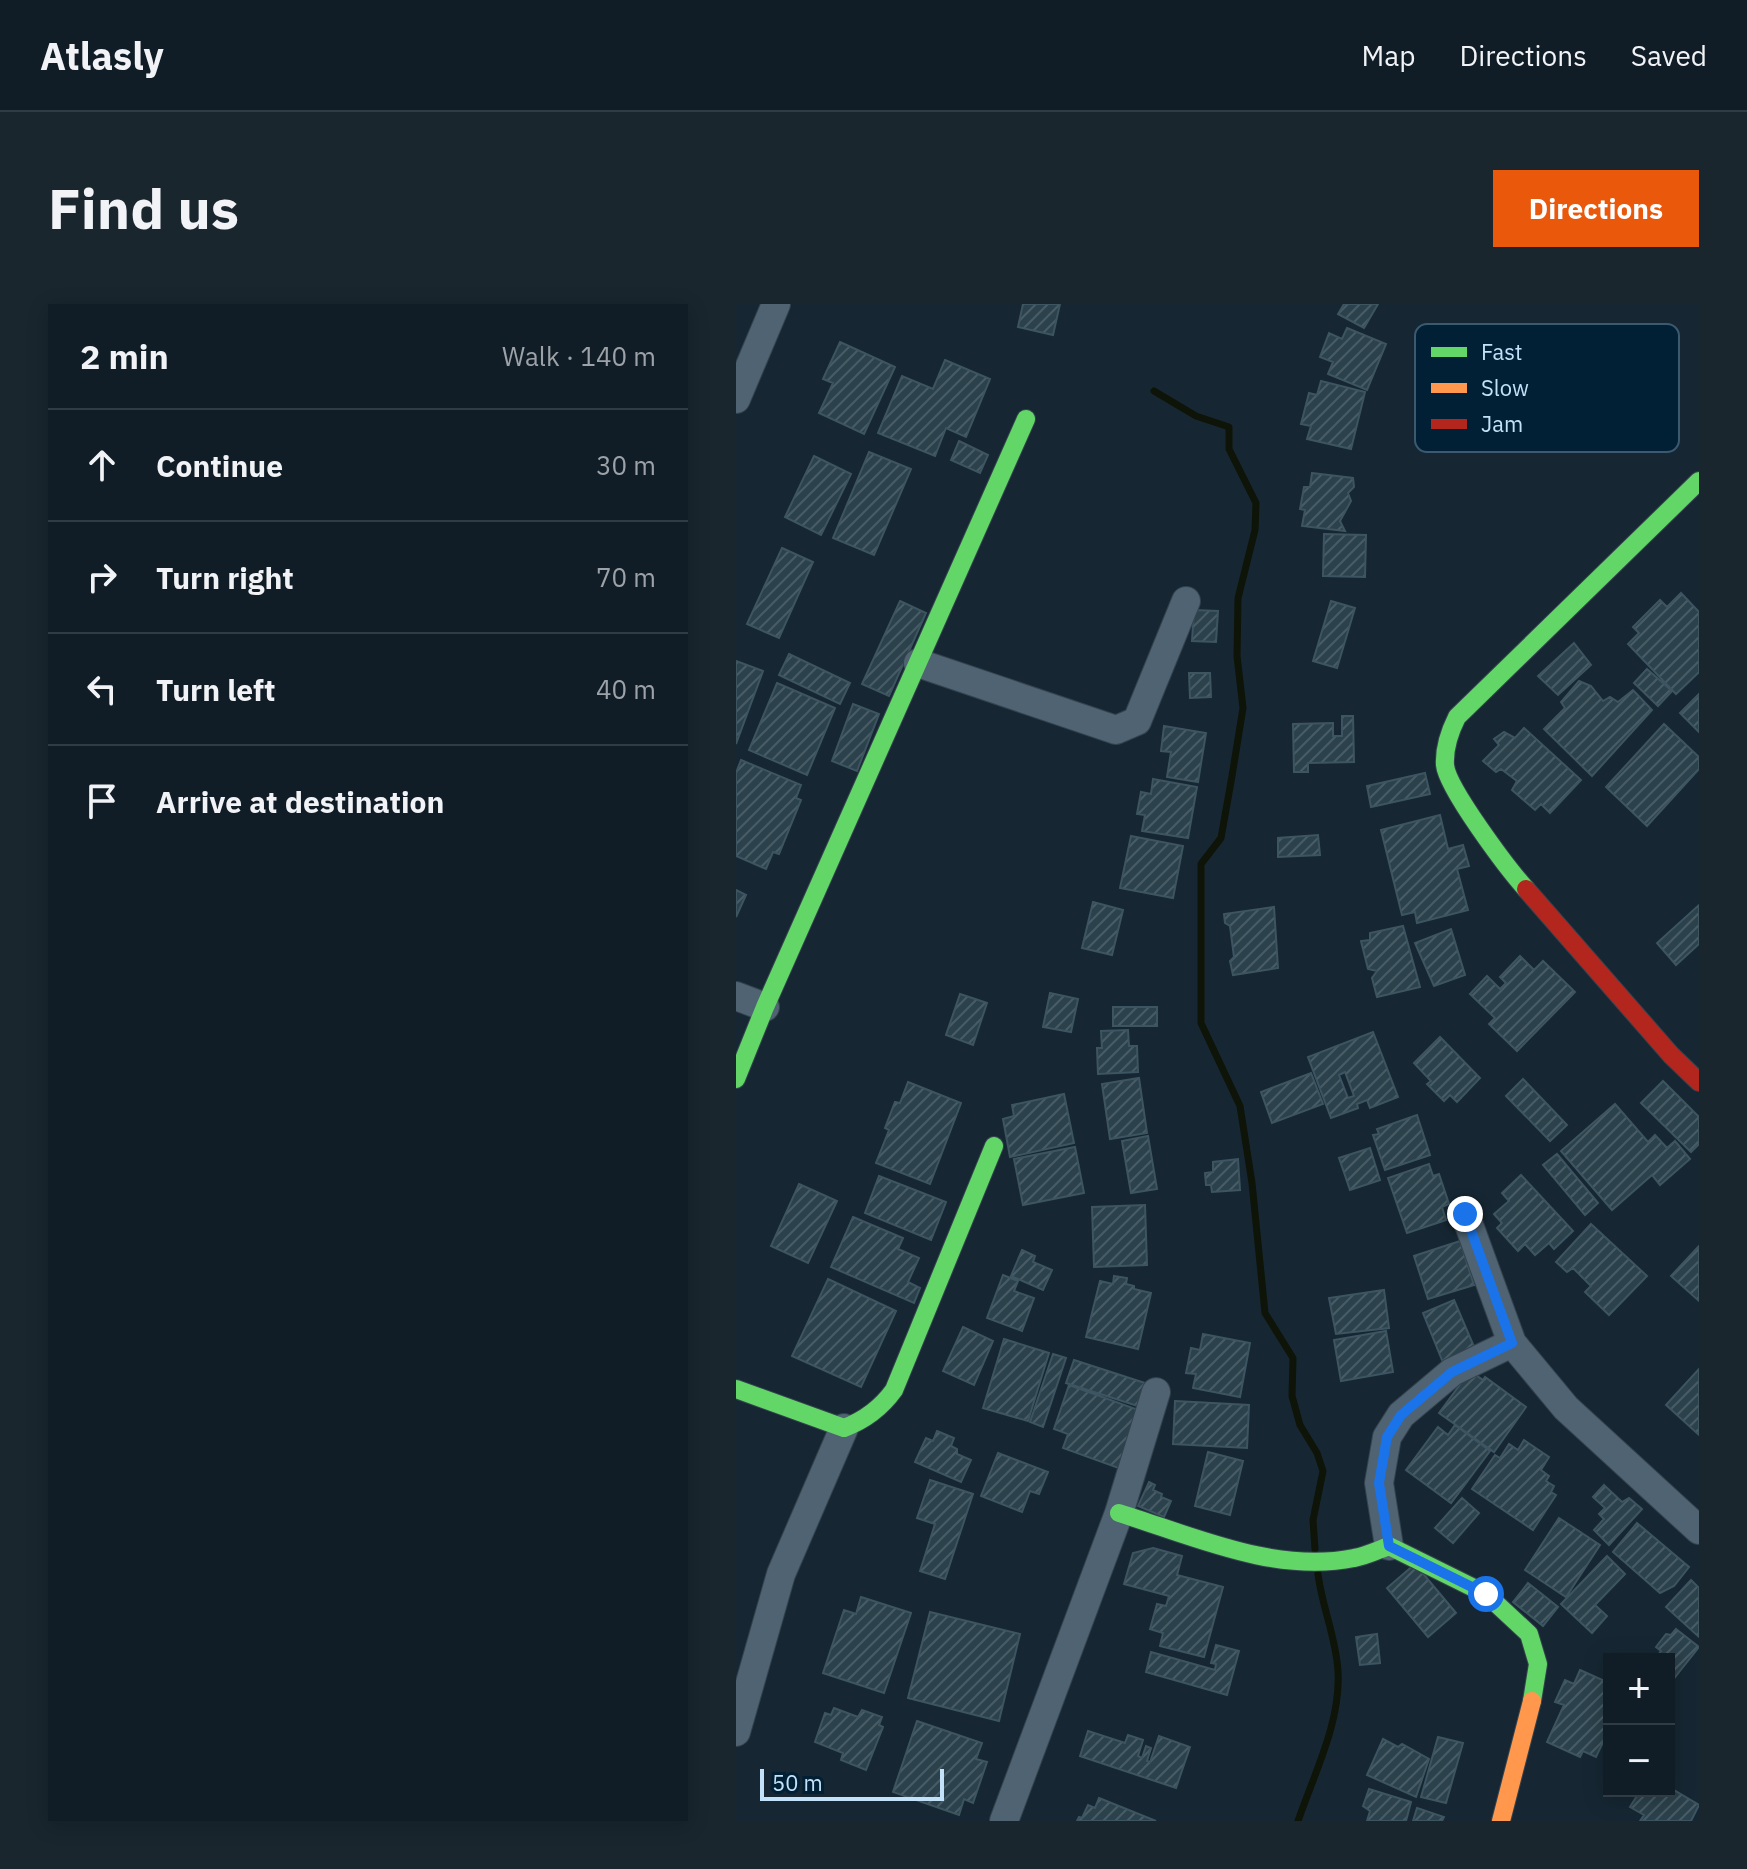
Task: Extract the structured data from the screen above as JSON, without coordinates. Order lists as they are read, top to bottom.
{
  "legend": ["Fast", "Slow", "Jam"],
  "scale_bar": "50 m",
  "page": {
    "header": "Atlasly",
    "nav": ["Map", "Directions", "Saved"],
    "buttons": "Directions",
    "title": "Find us",
    "heading": ["2 min", "Walk · 140 m"],
    "list": [
      ["Continue", "30 m"],
      ["Turn right", "70 m"],
      ["Turn left", "40 m"],
      "Arrive at destination"
    ],
    "map_buttons": ["+", "−"],
    "scale": "50 m"
  }
}
